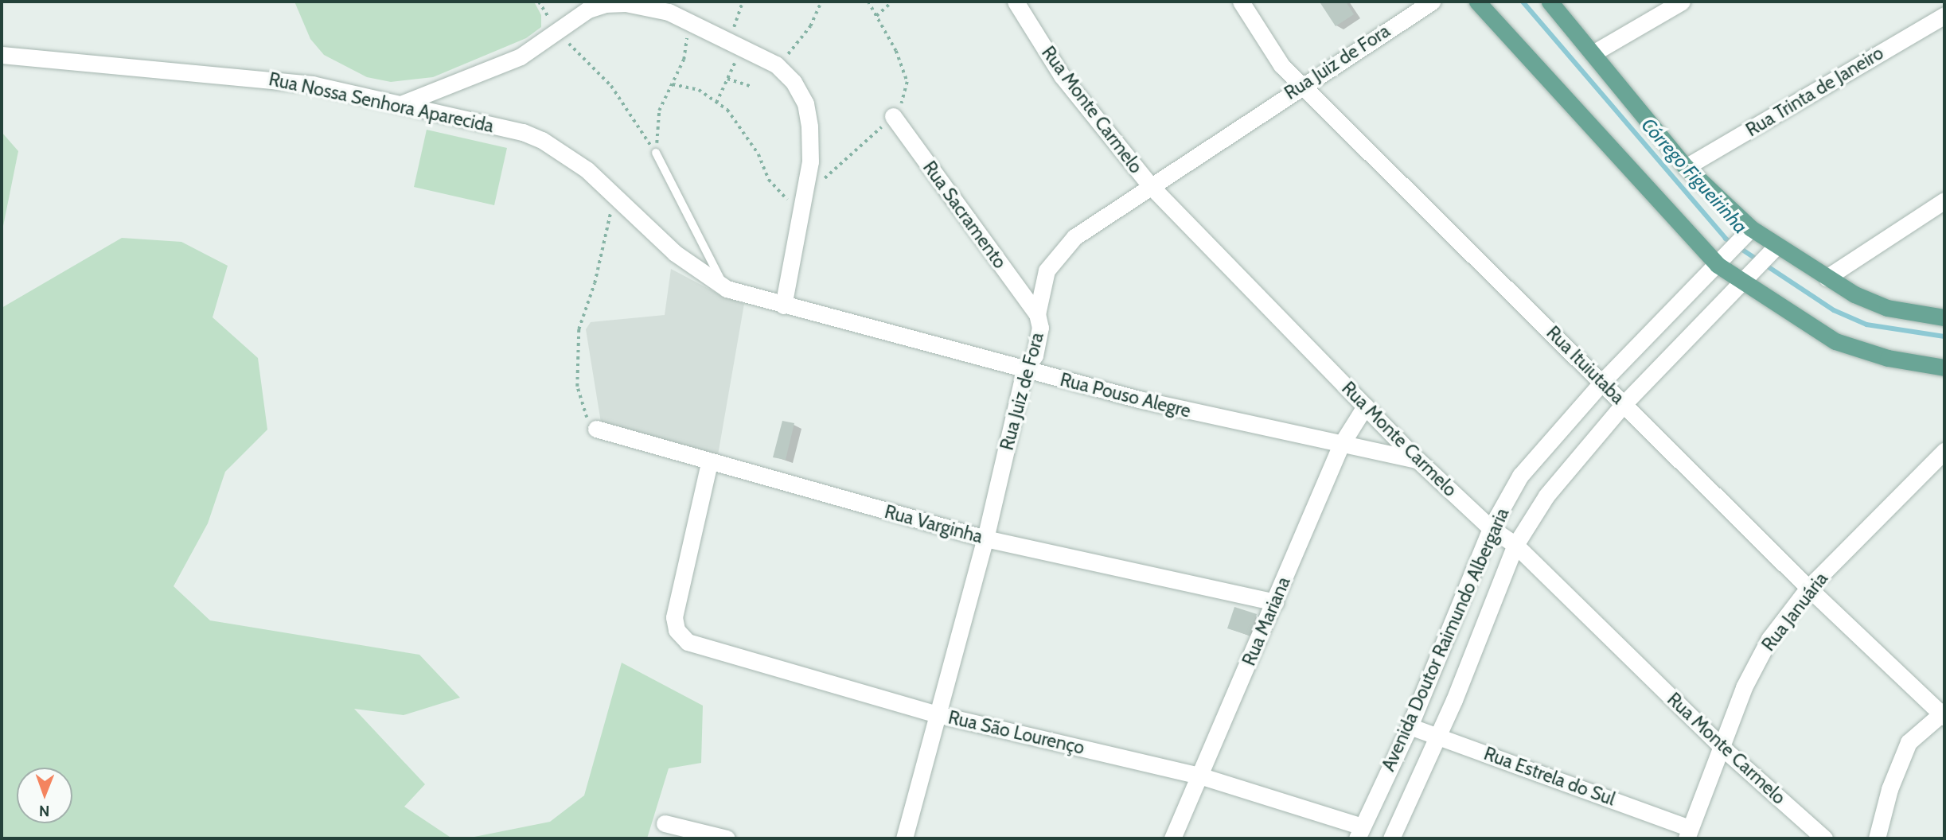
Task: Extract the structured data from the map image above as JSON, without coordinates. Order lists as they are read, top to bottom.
{
  "streets": {
    "street": [
      "Rua Juiz de Fora",
      "Rua Trinta de Janeiro",
      "Rua Nossa Senhora Aparecida",
      "Rua Monte Carmelo",
      "Rua Sacramento",
      "Rua Ituiutaba",
      "Rua Pouso Alegre",
      "Rua Varginha",
      "Rua Januária",
      "Rua Mariana",
      "Avenida Doutor Raimundo Albergaria",
      "Rua São Lourenço",
      "Rua Estrela do Sul"
    ]
  },
  "crossings": [
    ["Rua Juiz de Fora", "Rua Monte Carmelo"],
    ["Rua Juiz de Fora", "Rua Sacramento"],
    ["Rua Juiz de Fora", "Rua Ituiutaba"],
    ["Rua Juiz de Fora", "Rua Pouso Alegre"],
    ["Rua Juiz de Fora", "Rua Varginha"],
    ["Rua Juiz de Fora", "Rua São Lourenço"],
    ["Rua Nossa Senhora Aparecida", "Rua Pouso Alegre"],
    ["Rua Monte Carmelo", "Rua Pouso Alegre"],
    ["Rua Monte Carmelo", "Rua Januária"],
    ["Rua Monte Carmelo", "Rua Mariana"],
    ["Rua Monte Carmelo", "Avenida Doutor Raimundo Albergaria"],
    ["Rua Ituiutaba", "Rua Januária"],
    ["Rua Ituiutaba", "Avenida Doutor Raimundo Albergaria"],
    ["Rua Pouso Alegre", "Rua Mariana"],
    ["Rua Varginha", "Rua Mariana"],
    ["Rua Varginha", "Rua São Lourenço"],
    ["Rua Januária", "Rua Estrela do Sul"],
    ["Rua Mariana", "Rua São Lourenço"],
    ["Avenida Doutor Raimundo Albergaria", "Rua São Lourenço"],
    ["Avenida Doutor Raimundo Albergaria", "Rua Estrela do Sul"]
  ],
  "water": ["Córrego Figueirinha"],
  "north": "bottom"
}
